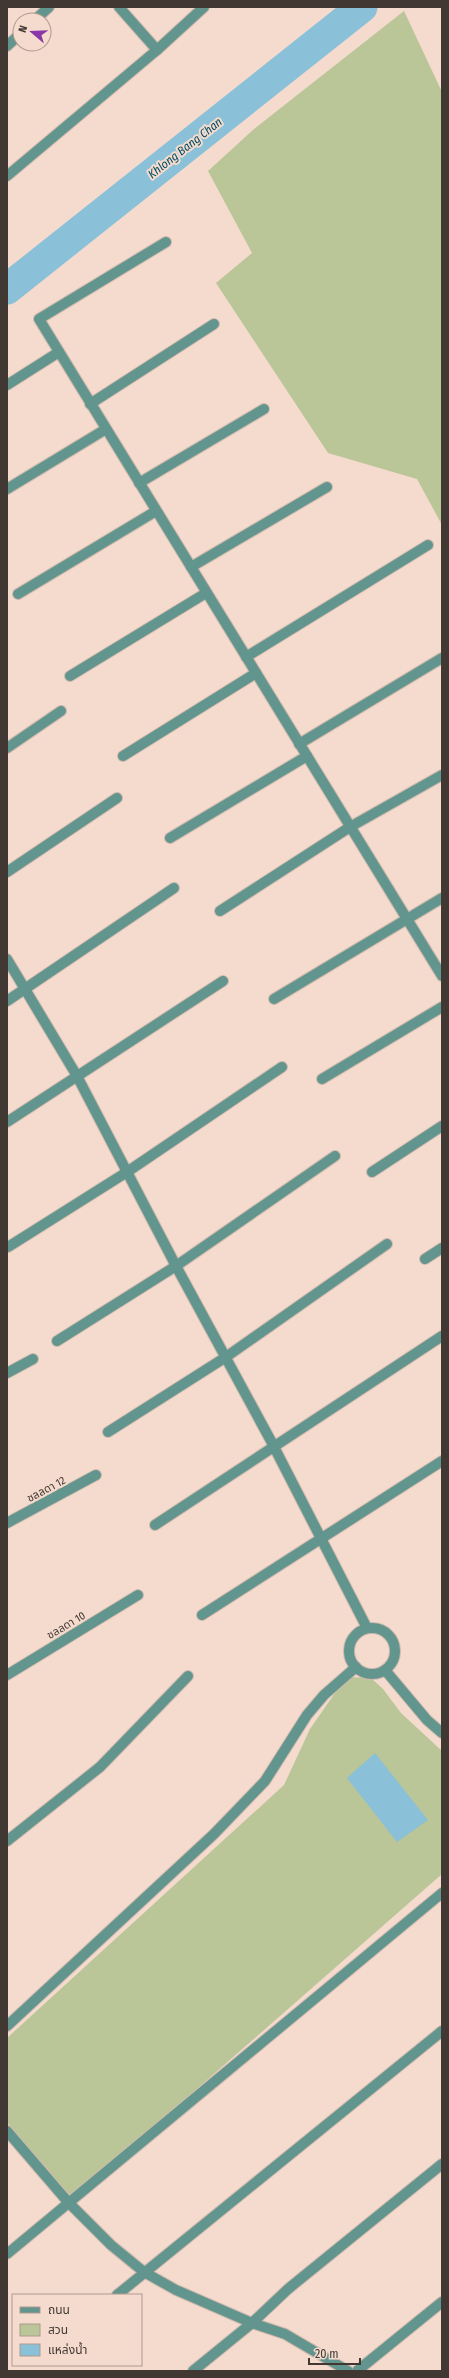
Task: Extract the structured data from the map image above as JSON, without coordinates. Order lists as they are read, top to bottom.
{
  "streets": {
    "street": ["ชลลดา 12", "ชลลดา 10"]
  },
  "water": ["Khlong Bang Chan"],
  "legend": ["ถนน", "สวน", "แหล่งน้ำ"],
  "scale_bar": "20 m",
  "north": "left"
}
